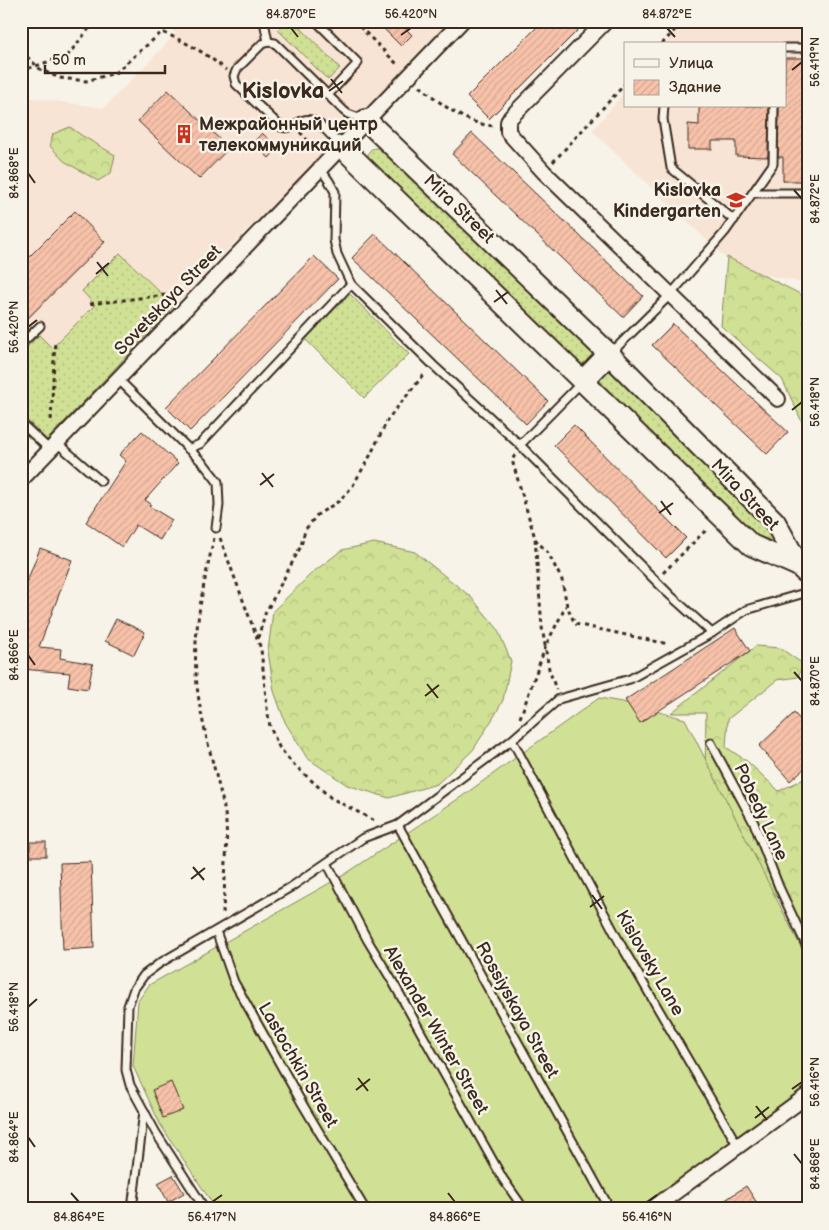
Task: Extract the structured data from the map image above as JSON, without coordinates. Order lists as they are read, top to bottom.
{
  "streets": {
    "street": ["Mira Street", "Sovetskaya Street"],
    "lane": [
      "Pobedy Lane",
      "Kislovsky Lane",
      "Rossiyskaya Street",
      "Alexander Winter Street",
      "Lastochkin Street"
    ]
  },
  "crossings": [
    ["Mira Street", "Sovetskaya Street"]
  ],
  "districts": ["Kislovka"],
  "places": {
    "building": ["Межрайонный центр телекоммуникаций"],
    "school or university": ["Kislovka Kindergarten"]
  },
  "legend": ["Улица", "Здание"],
  "scale_bar": "50 m",
  "coordinates": [
    "84.870°E",
    "56.420°N",
    "84.872°E",
    "56.419°N",
    "84.868°E",
    "56.418°N",
    "84.866°E",
    "56.416°N",
    "84.864°E",
    "56.417°N"
  ]
}
